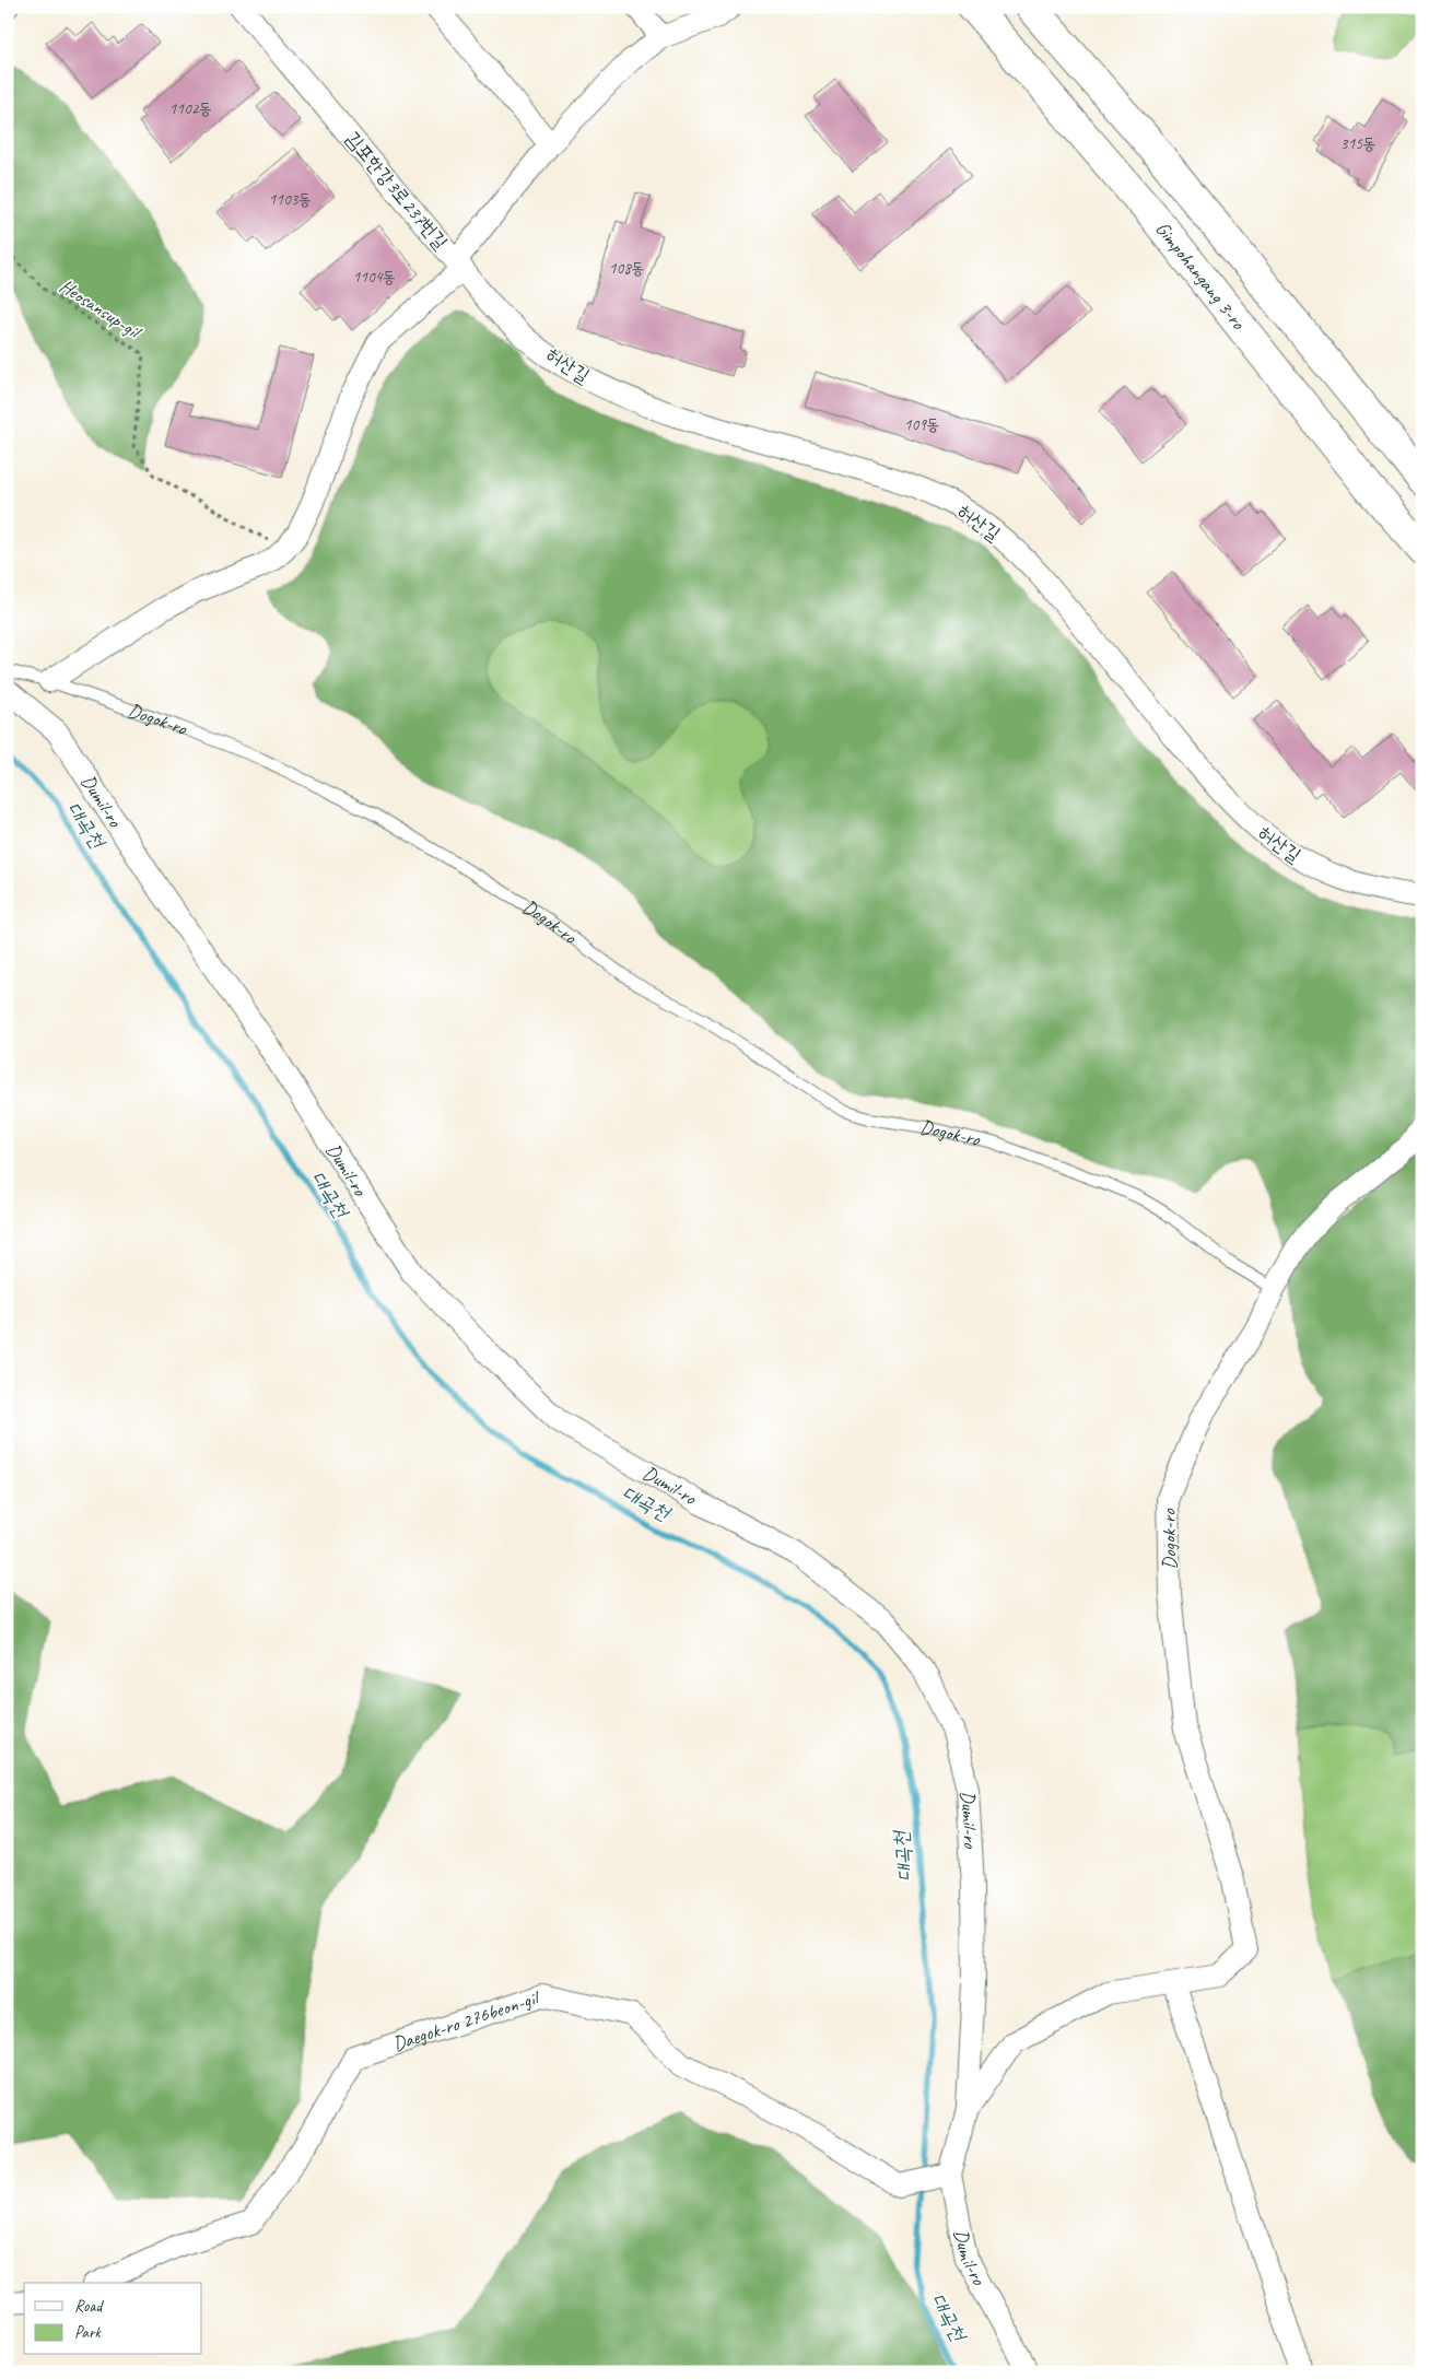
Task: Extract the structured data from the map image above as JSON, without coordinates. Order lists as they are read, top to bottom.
{
  "streets": {
    "street": [
      "김포한강3로237번길",
      "Gimpohangang 3-ro",
      "허산길",
      "Dogok-ro",
      "Dumil-ro",
      "Daegok-ro 276beon-gil"
    ],
    "path": ["Heosansup-gil"]
  },
  "crossings": [
    ["김포한강3로237번길", "허산길"],
    ["Dumil-ro", "Daegok-ro 276beon-gil"]
  ],
  "water": ["대곡천"],
  "house_numbers": [
    "1102동",
    "315동",
    "1103동",
    "108동",
    "1104동",
    "109동"
  ],
  "legend": ["Road", "Park"]
}
